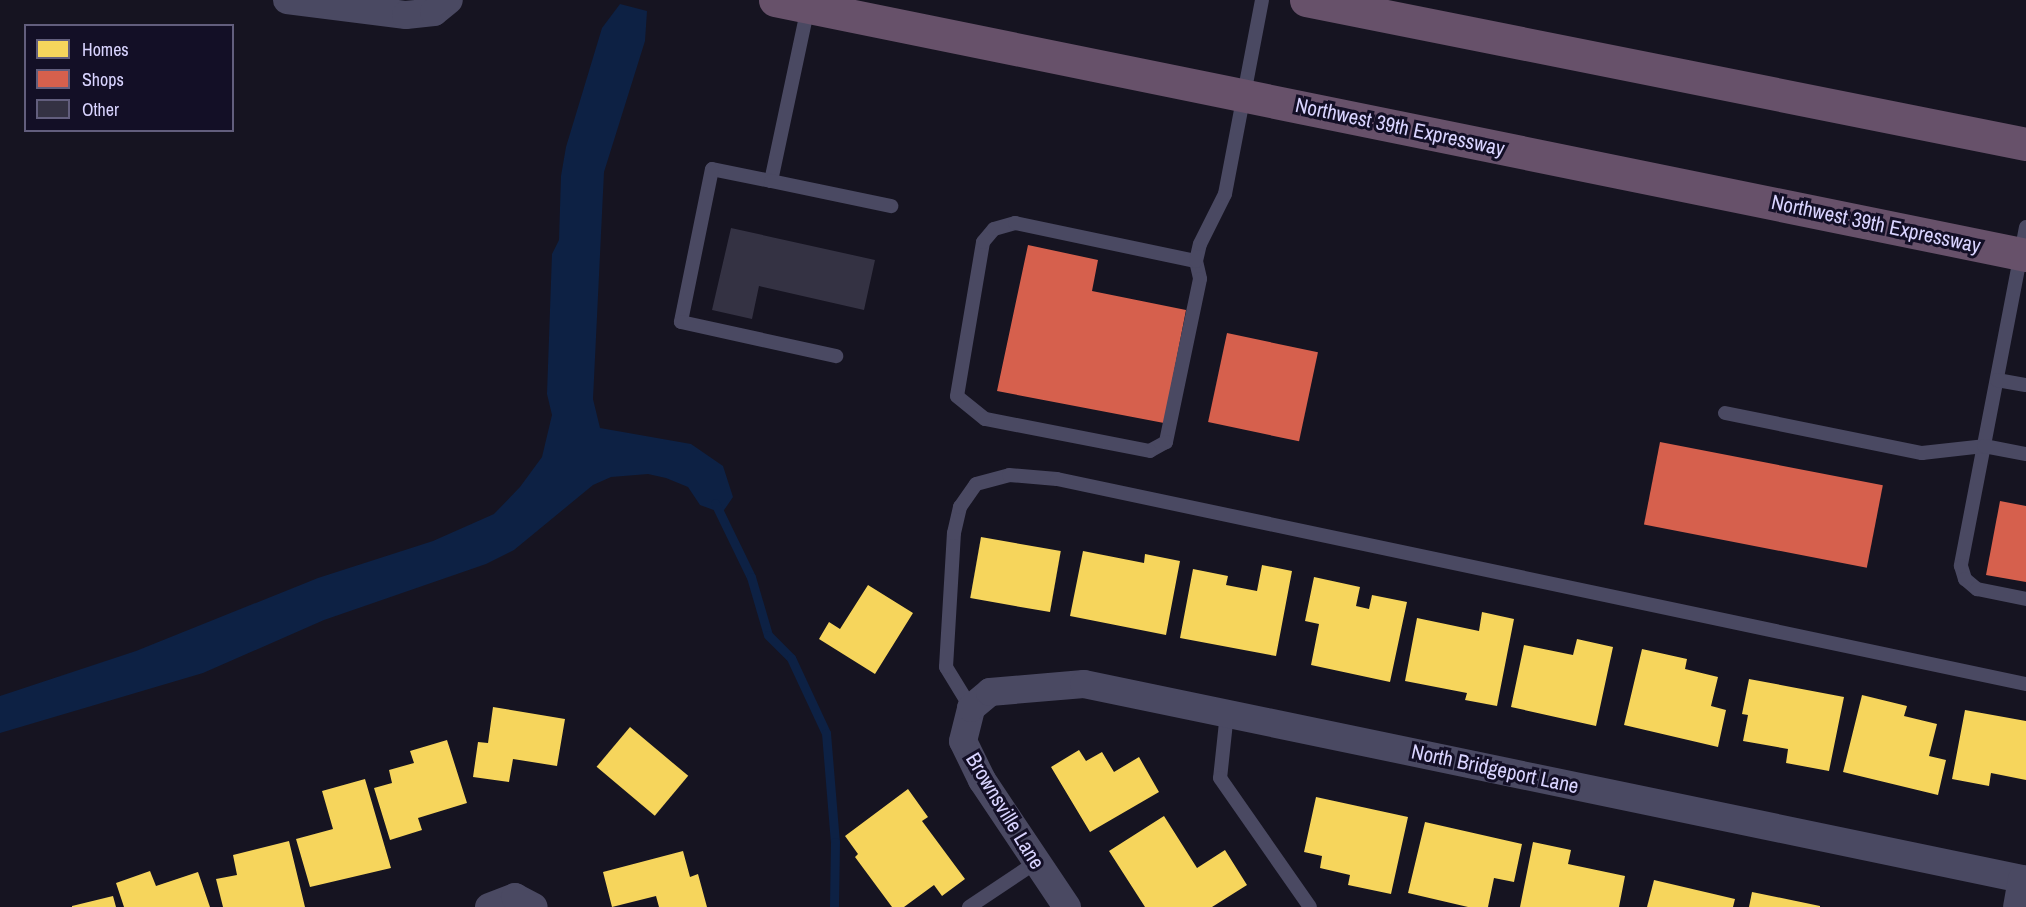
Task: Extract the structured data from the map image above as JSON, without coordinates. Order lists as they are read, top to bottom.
{
  "streets": {
    "highway": ["Northwest 39th Expressway"],
    "street": ["North Bridgeport Lane", "Brownsville Lane"]
  },
  "crossings": [
    ["North Bridgeport Lane", "Brownsville Lane"]
  ],
  "legend": ["Homes", "Shops", "Other"]
}
